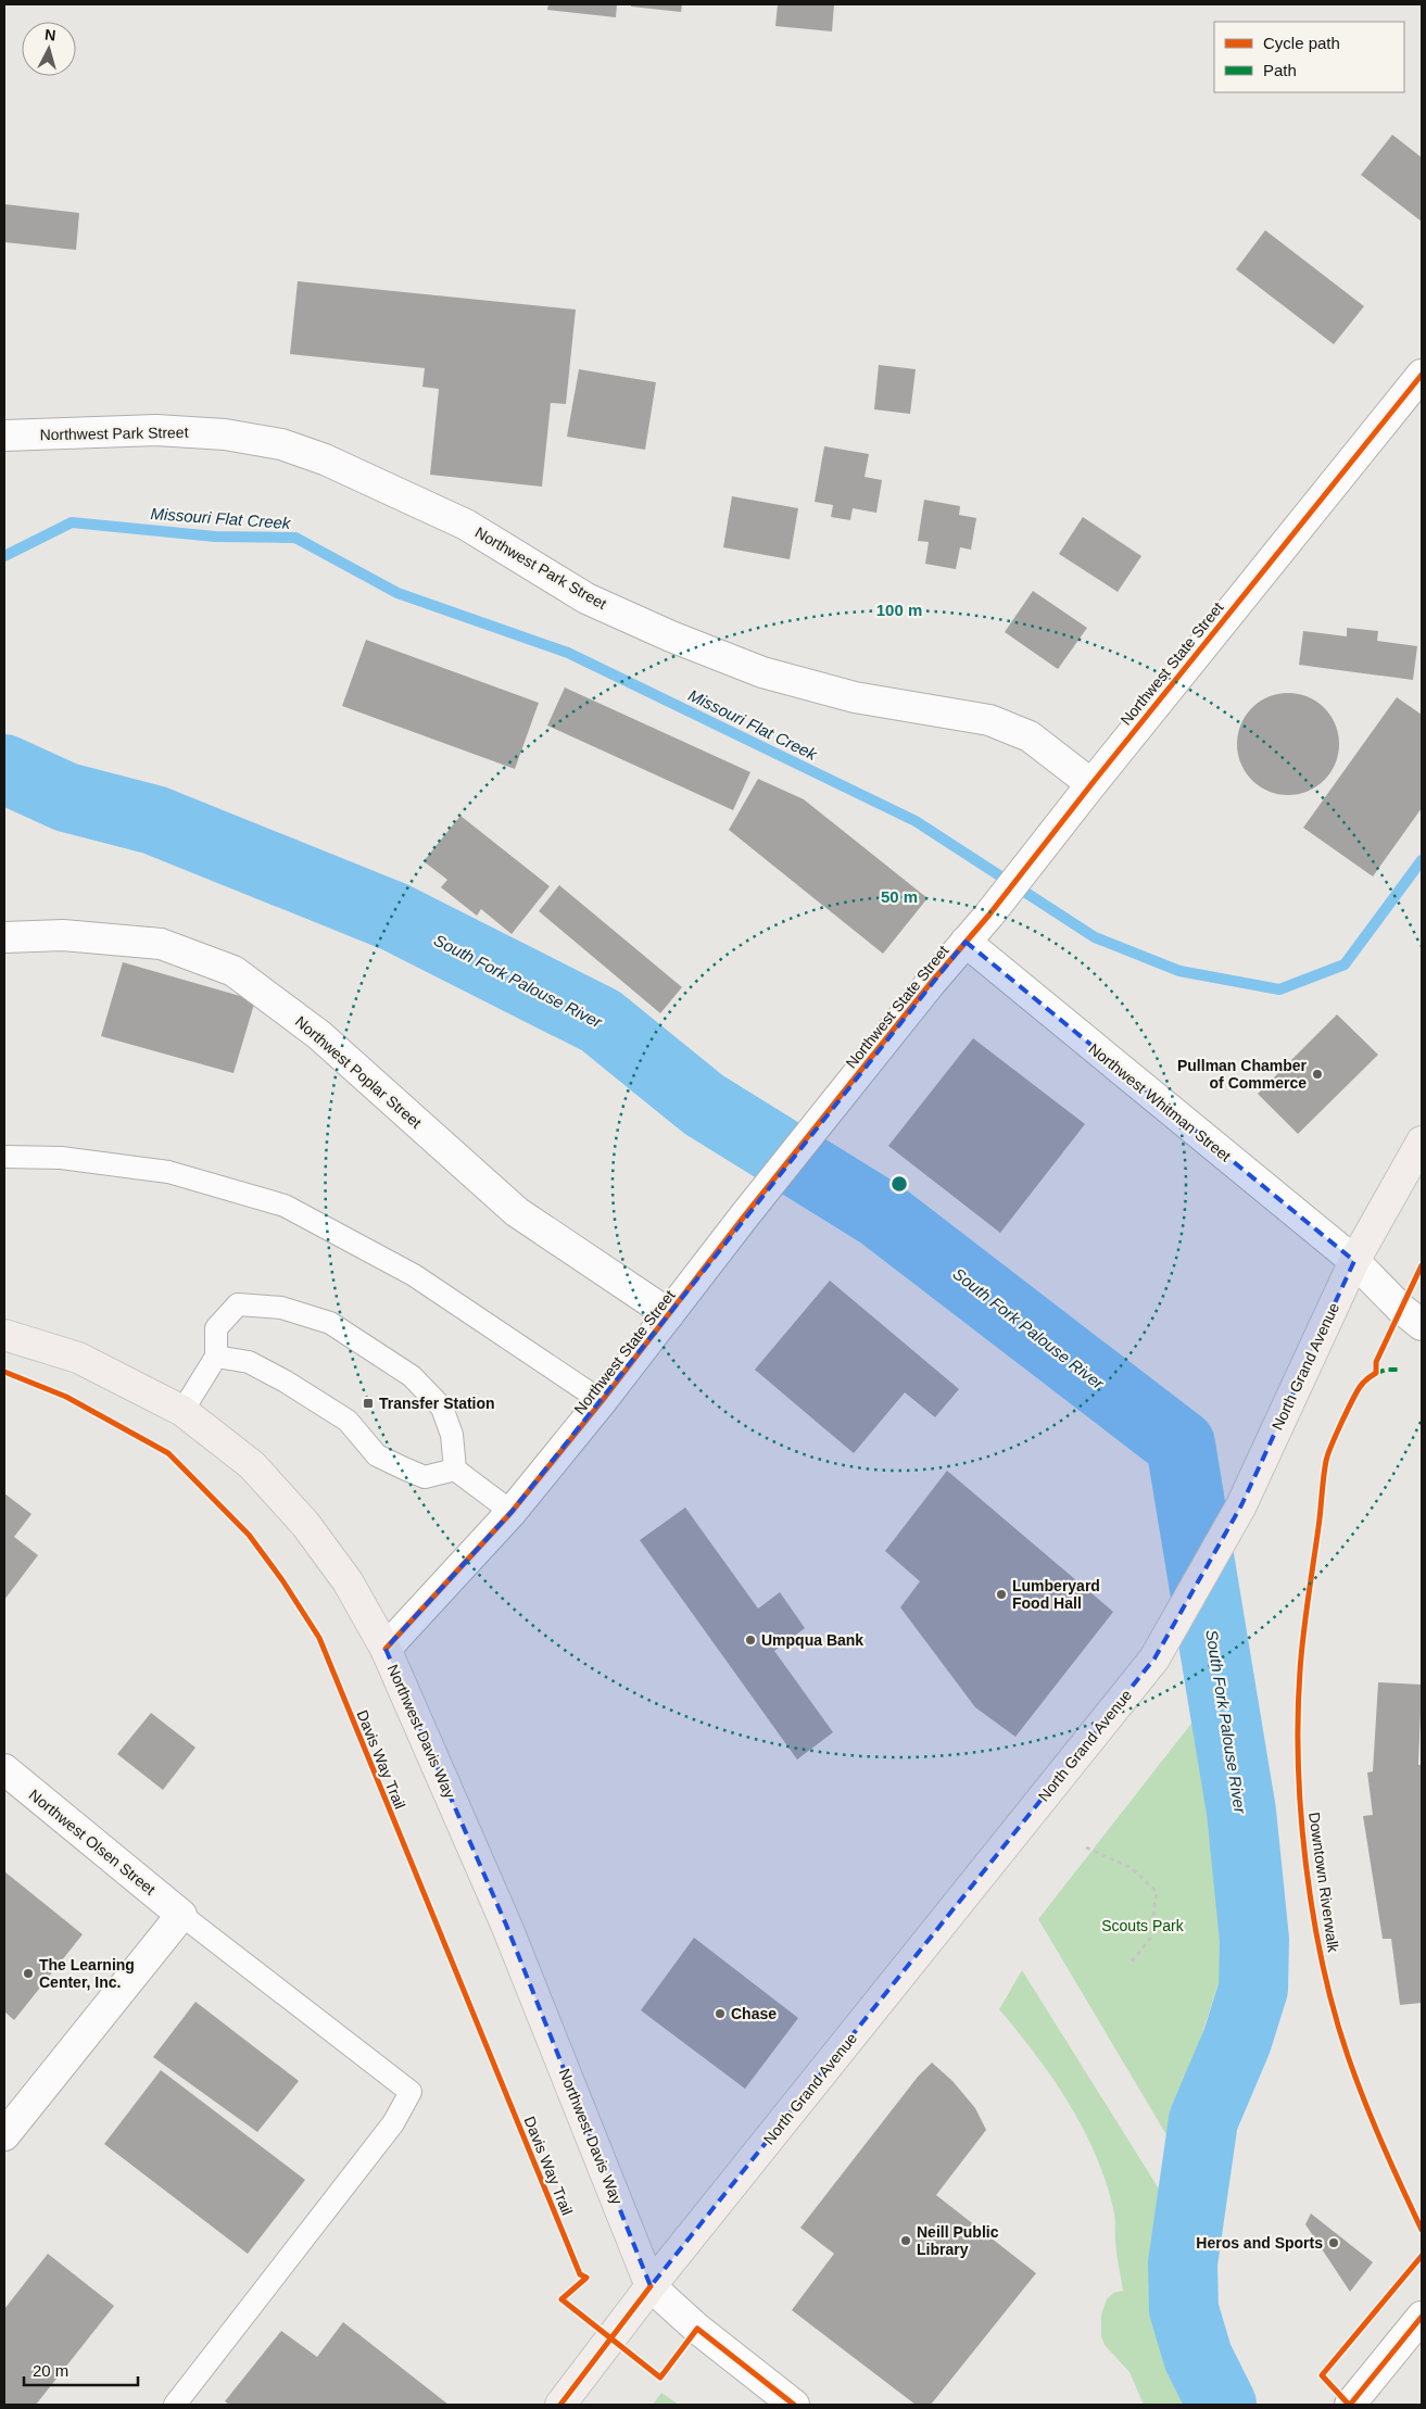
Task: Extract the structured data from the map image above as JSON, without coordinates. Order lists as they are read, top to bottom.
{
  "streets": {
    "main road": ["North Grand Avenue", "Northwest Davis Way"],
    "street": [
      "Northwest Park Street",
      "Northwest State Street",
      "Northwest Poplar Street",
      "Northwest Whitman Street",
      "Northwest Olsen Street"
    ],
    "cycle path": ["Davis Way Trail", "Downtown Riverwalk"]
  },
  "crossings": [
    ["Northwest Park Street", "Northwest State Street"],
    ["Northwest State Street", "Northwest Poplar Street"],
    ["Northwest State Street", "Northwest Whitman Street"],
    ["Northwest State Street", "Northwest Davis Way"],
    ["Northwest Whitman Street", "North Grand Avenue"],
    ["North Grand Avenue", "Northwest Davis Way"]
  ],
  "water": ["Missouri Flat Creek", "South Fork Palouse River"],
  "parks": ["Scouts Park"],
  "places": {
    "other": [
      "Pullman Chamber of Commerce",
      "Lumberyard Food Hall",
      "Umpqua Bank",
      "The Learning Center, Inc.",
      "Chase",
      "Neill Public Library",
      "Heros and Sports"
    ],
    "transit": ["Transfer Station"]
  },
  "legend": ["Cycle path", "Path"],
  "scale_bar": "20 m",
  "north": "top",
  "rings": ["100 m", "50 m"]
}
